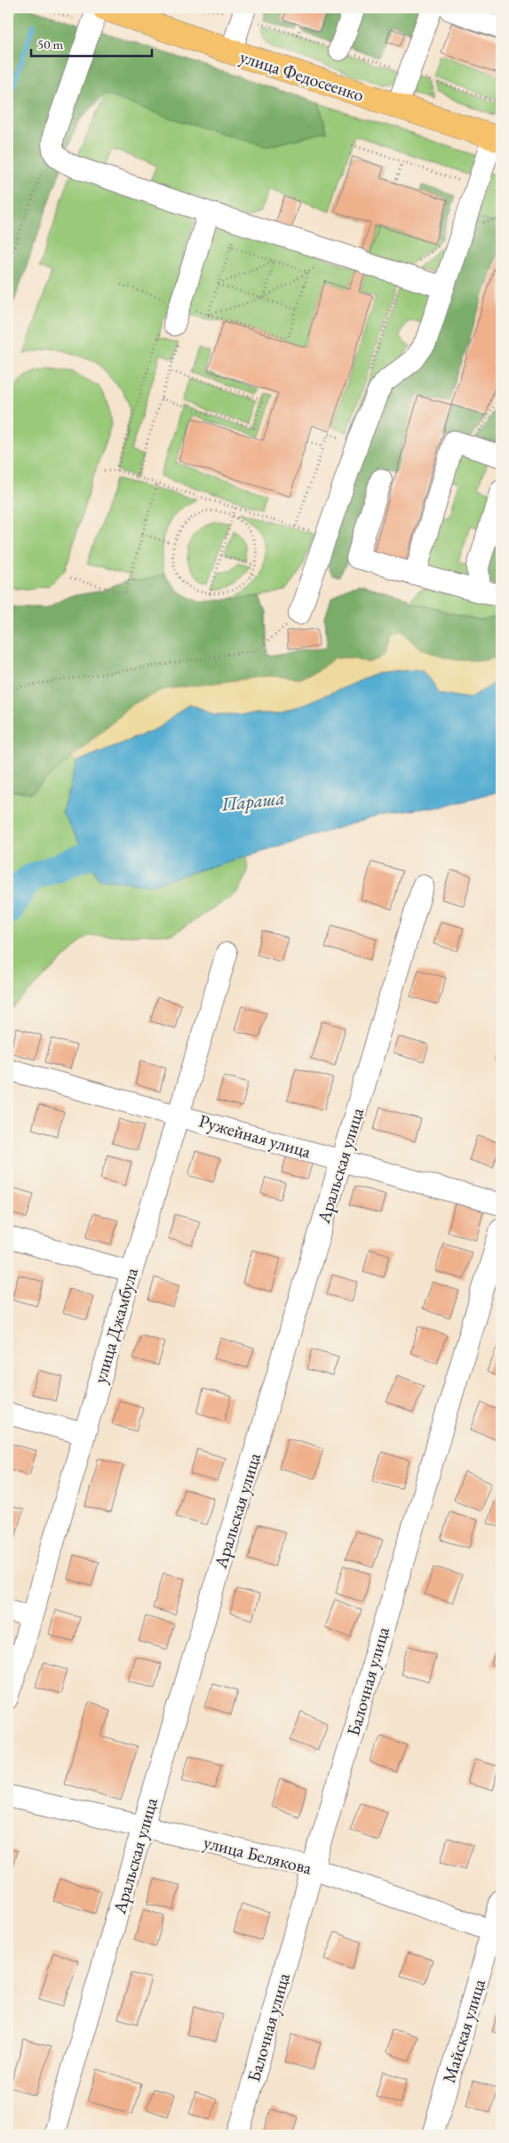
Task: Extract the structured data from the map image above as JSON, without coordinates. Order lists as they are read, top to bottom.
{
  "streets": {
    "main road": ["улица Федосеенко"],
    "street": [
      "Ружейная улица",
      "Аральская улица",
      "улица Джамбула",
      "Балочная улица",
      "улица Белякова",
      "Майская улица"
    ]
  },
  "crossings": [
    ["Ружейная улица", "Аральская улица"],
    ["Ружейная улица", "улица Джамбула"],
    ["Аральская улица", "улица Белякова"],
    ["Балочная улица", "улица Белякова"],
    ["улица Белякова", "Майская улица"]
  ],
  "water": ["Параша"],
  "scale_bar": "50 m"
}
